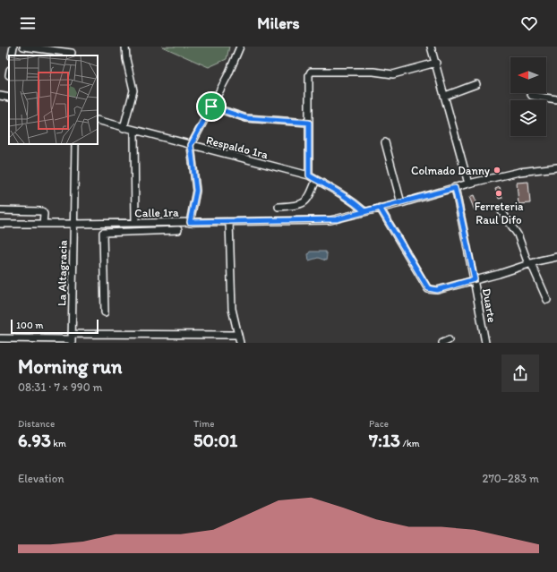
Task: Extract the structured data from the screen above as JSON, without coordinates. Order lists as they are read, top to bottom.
{
  "streets": {
    "street": [
      "Respaldo 1ra",
      "Calle 1ra",
      "La Altagracia",
      "Duarte"
    ]
  },
  "crossings": [
    ["Respaldo 1ra", "Calle 1ra"],
    ["Calle 1ra", "La Altagracia"],
    ["Calle 1ra", "Duarte"]
  ],
  "places": ["Colmado Danny", "Ferreteria Raul Difo"],
  "scale_bar": "100 m",
  "north": "left",
  "page": {
    "header": "Milers",
    "scale": "100 m",
    "heading": ["Morning run", "08:31 · 7 × 990 m"],
    "stats": [
      ["Distance", "6.93 km"],
      ["Time", "50:01"],
      ["Pace", "7:13 /km"]
    ],
    "chart": ["Elevation", "270–283 m"]
  }
}
